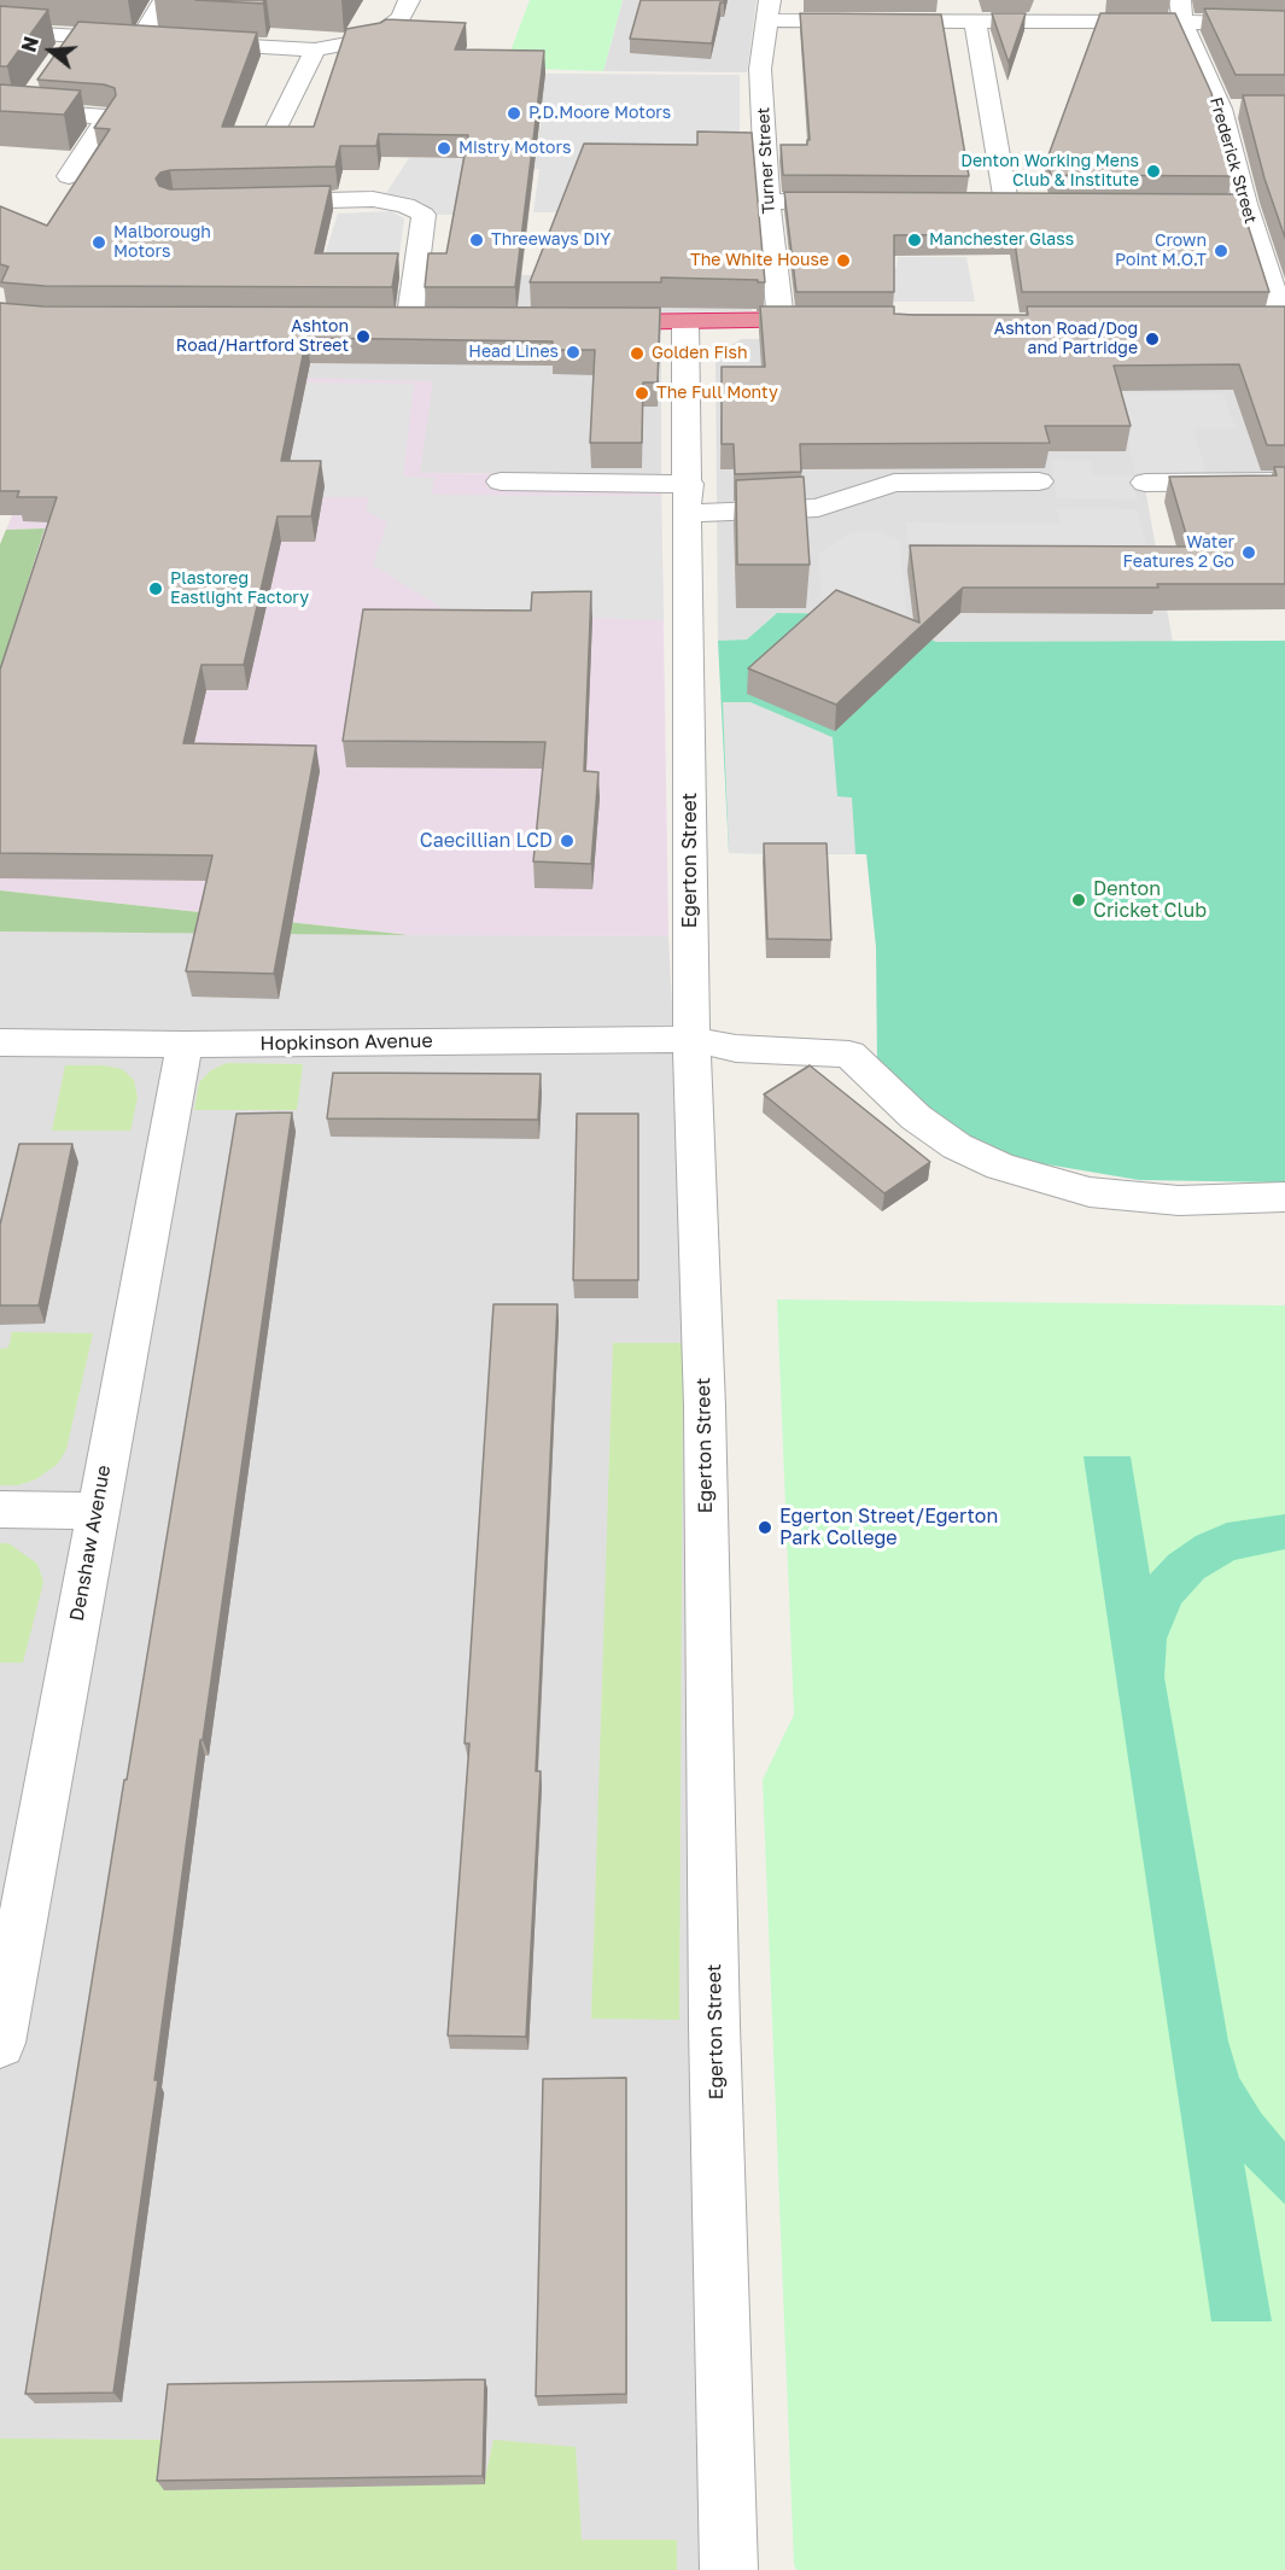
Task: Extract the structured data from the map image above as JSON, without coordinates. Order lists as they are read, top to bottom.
{
  "streets": {
    "street": [
      "Turner Street",
      "Frederick Street",
      "Egerton Street",
      "Hopkinson Avenue",
      "Denshaw Avenue"
    ]
  },
  "crossings": [
    ["Egerton Street", "Hopkinson Avenue"],
    ["Hopkinson Avenue", "Denshaw Avenue"]
  ],
  "places": [
    "P.D.Moore Motors",
    "Mistry Motors",
    "Denton Working Mens Club & Institute",
    "Threeways DIY",
    "Manchester Glass",
    "Malborough Motors",
    "Crown Point M.O.T",
    "The White House",
    "Ashton Road/Hartford Street",
    "Ashton Road/Dog and Partridge",
    "Head Lines",
    "Golden Fish",
    "The Full Monty",
    "Water Features 2 Go",
    "Plastoreg Eastlight Factory",
    "Caecillian LCD",
    "Denton Cricket Club",
    "Egerton Street/Egerton Park College"
  ],
  "north": "left"
}
